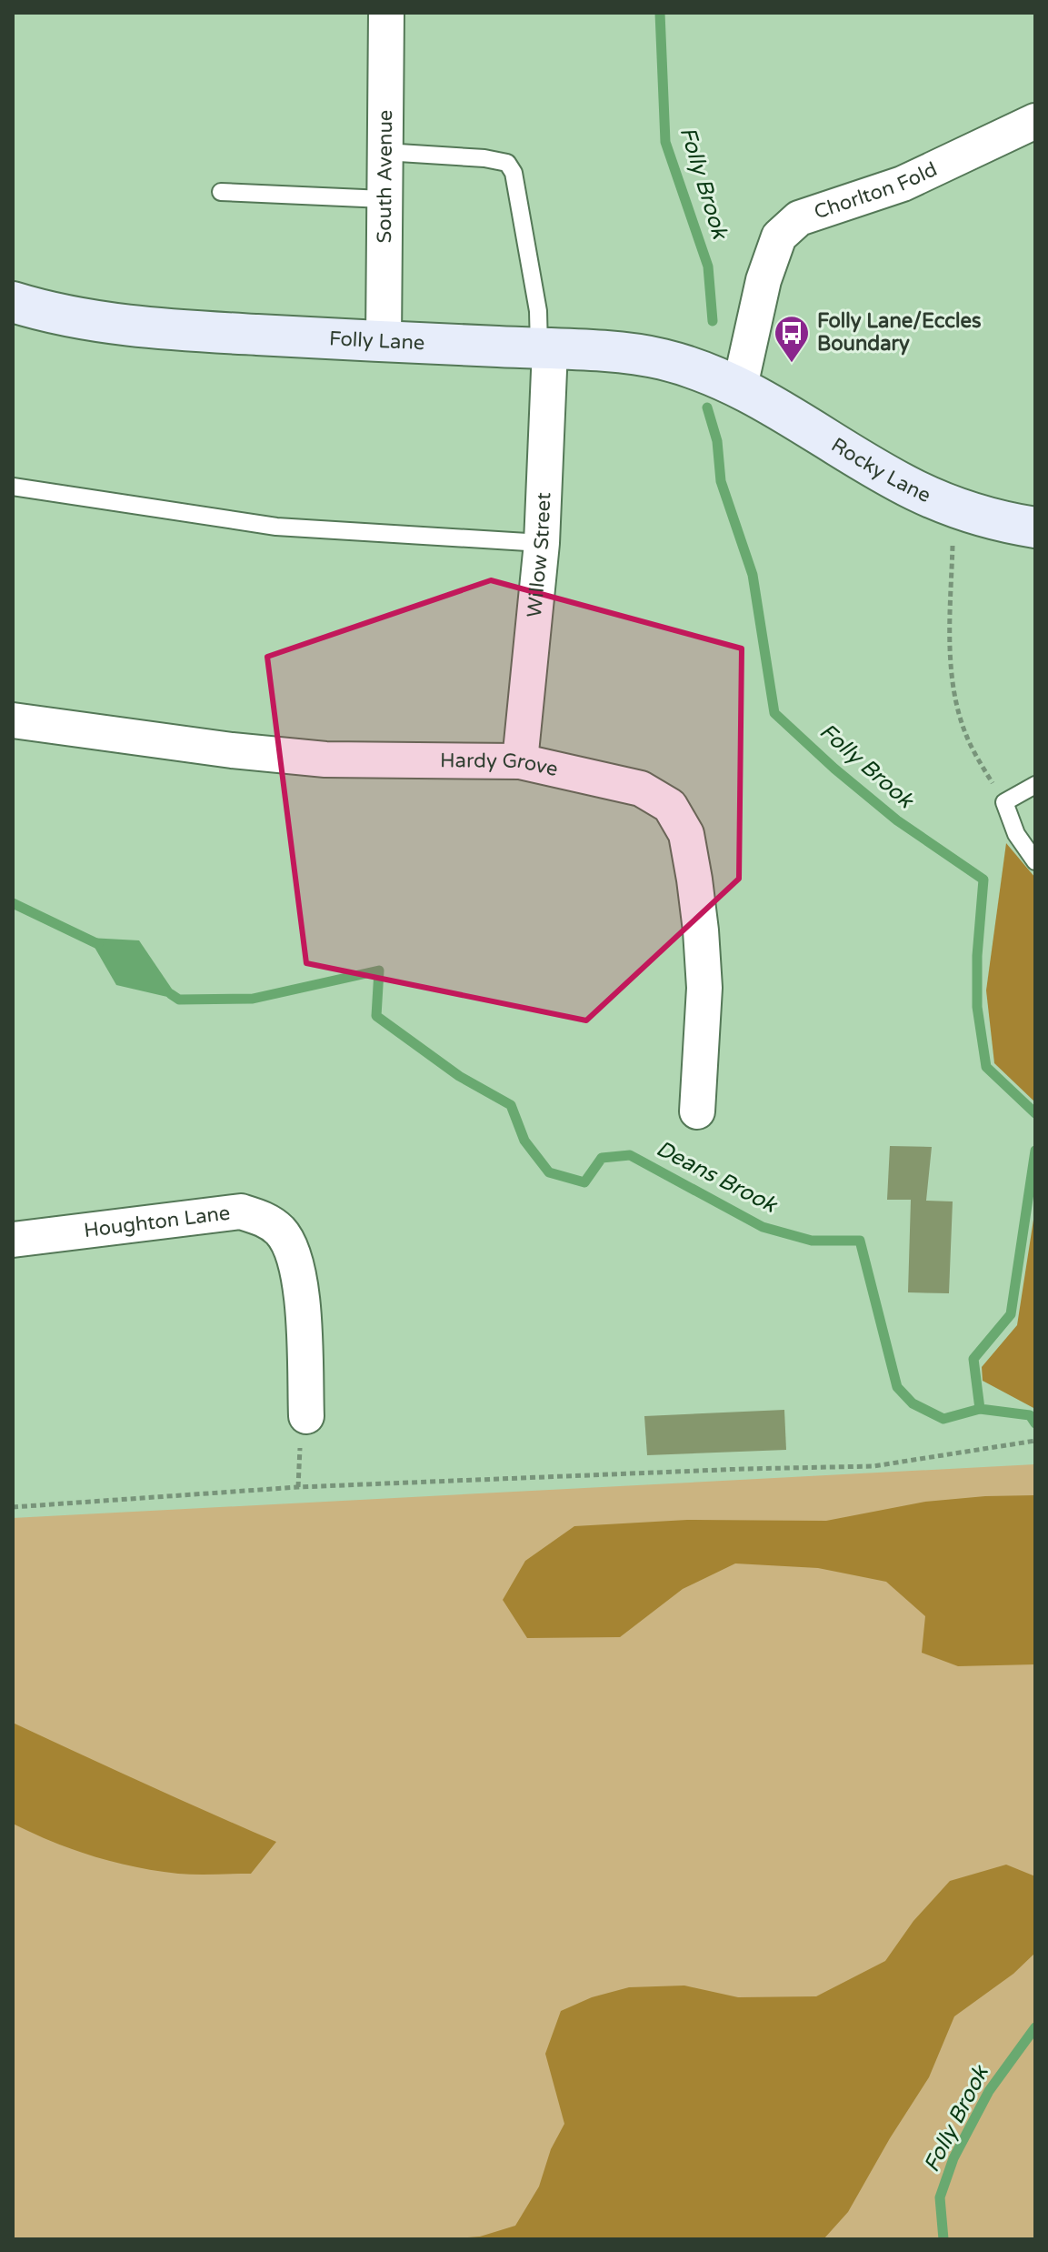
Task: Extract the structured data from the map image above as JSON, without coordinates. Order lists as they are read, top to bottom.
{
  "streets": {
    "main road": ["Folly Lane", "Rocky Lane"],
    "street": [
      "South Avenue",
      "Chorlton Fold",
      "Willow Street",
      "Hardy Grove",
      "Houghton Lane"
    ]
  },
  "crossings": [
    ["South Avenue", "Folly Lane"],
    ["Chorlton Fold", "Folly Lane"],
    ["Chorlton Fold", "Rocky Lane"],
    ["Folly Lane", "Rocky Lane"],
    ["Folly Lane", "Willow Street"],
    ["Willow Street", "Hardy Grove"]
  ],
  "water": ["Folly Brook", "Deans Brook"],
  "places": {
    "bus stop": ["Folly Lane/Eccles Boundary"]
  }
}
